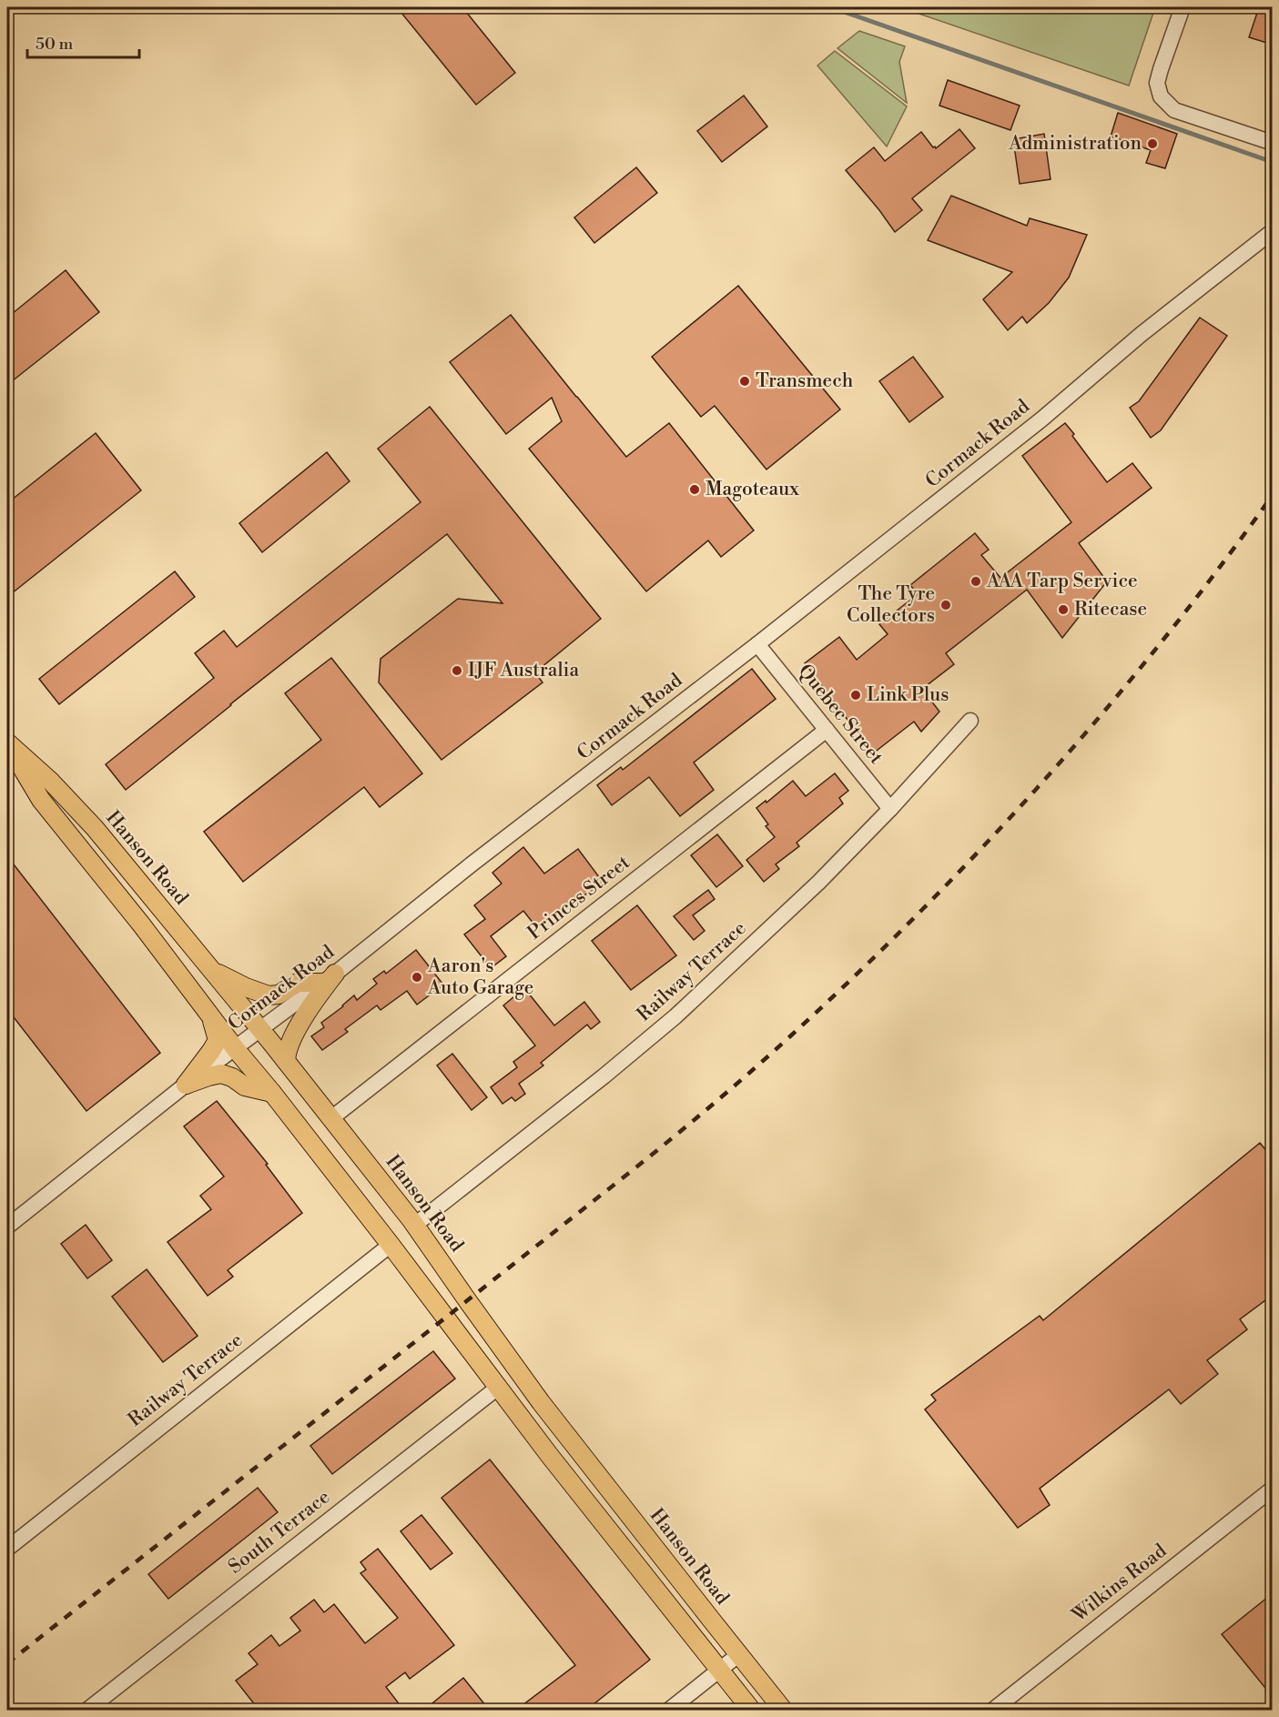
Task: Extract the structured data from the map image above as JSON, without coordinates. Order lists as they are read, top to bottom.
{
  "streets": {
    "main road": ["Hanson Road"],
    "street": [
      "Cormack Road",
      "Quebec Street",
      "Princes Street",
      "Railway Terrace",
      "South Terrace",
      "Wilkins Road"
    ]
  },
  "crossings": [
    ["Cormack Road", "Quebec Street"],
    ["Cormack Road", "Hanson Road"],
    ["Quebec Street", "Princes Street"],
    ["Quebec Street", "Railway Terrace"],
    ["Hanson Road", "Princes Street"],
    ["Hanson Road", "Railway Terrace"],
    ["Hanson Road", "South Terrace"]
  ],
  "places": [
    "Administration",
    "Transmech",
    "Magoteaux",
    "AAA Tarp Service",
    "The Tyre Collectors",
    "Ritecase",
    "IJF Australia",
    "Link Plus",
    "Aaron's Auto Garage"
  ],
  "scale_bar": "50 m"
}
